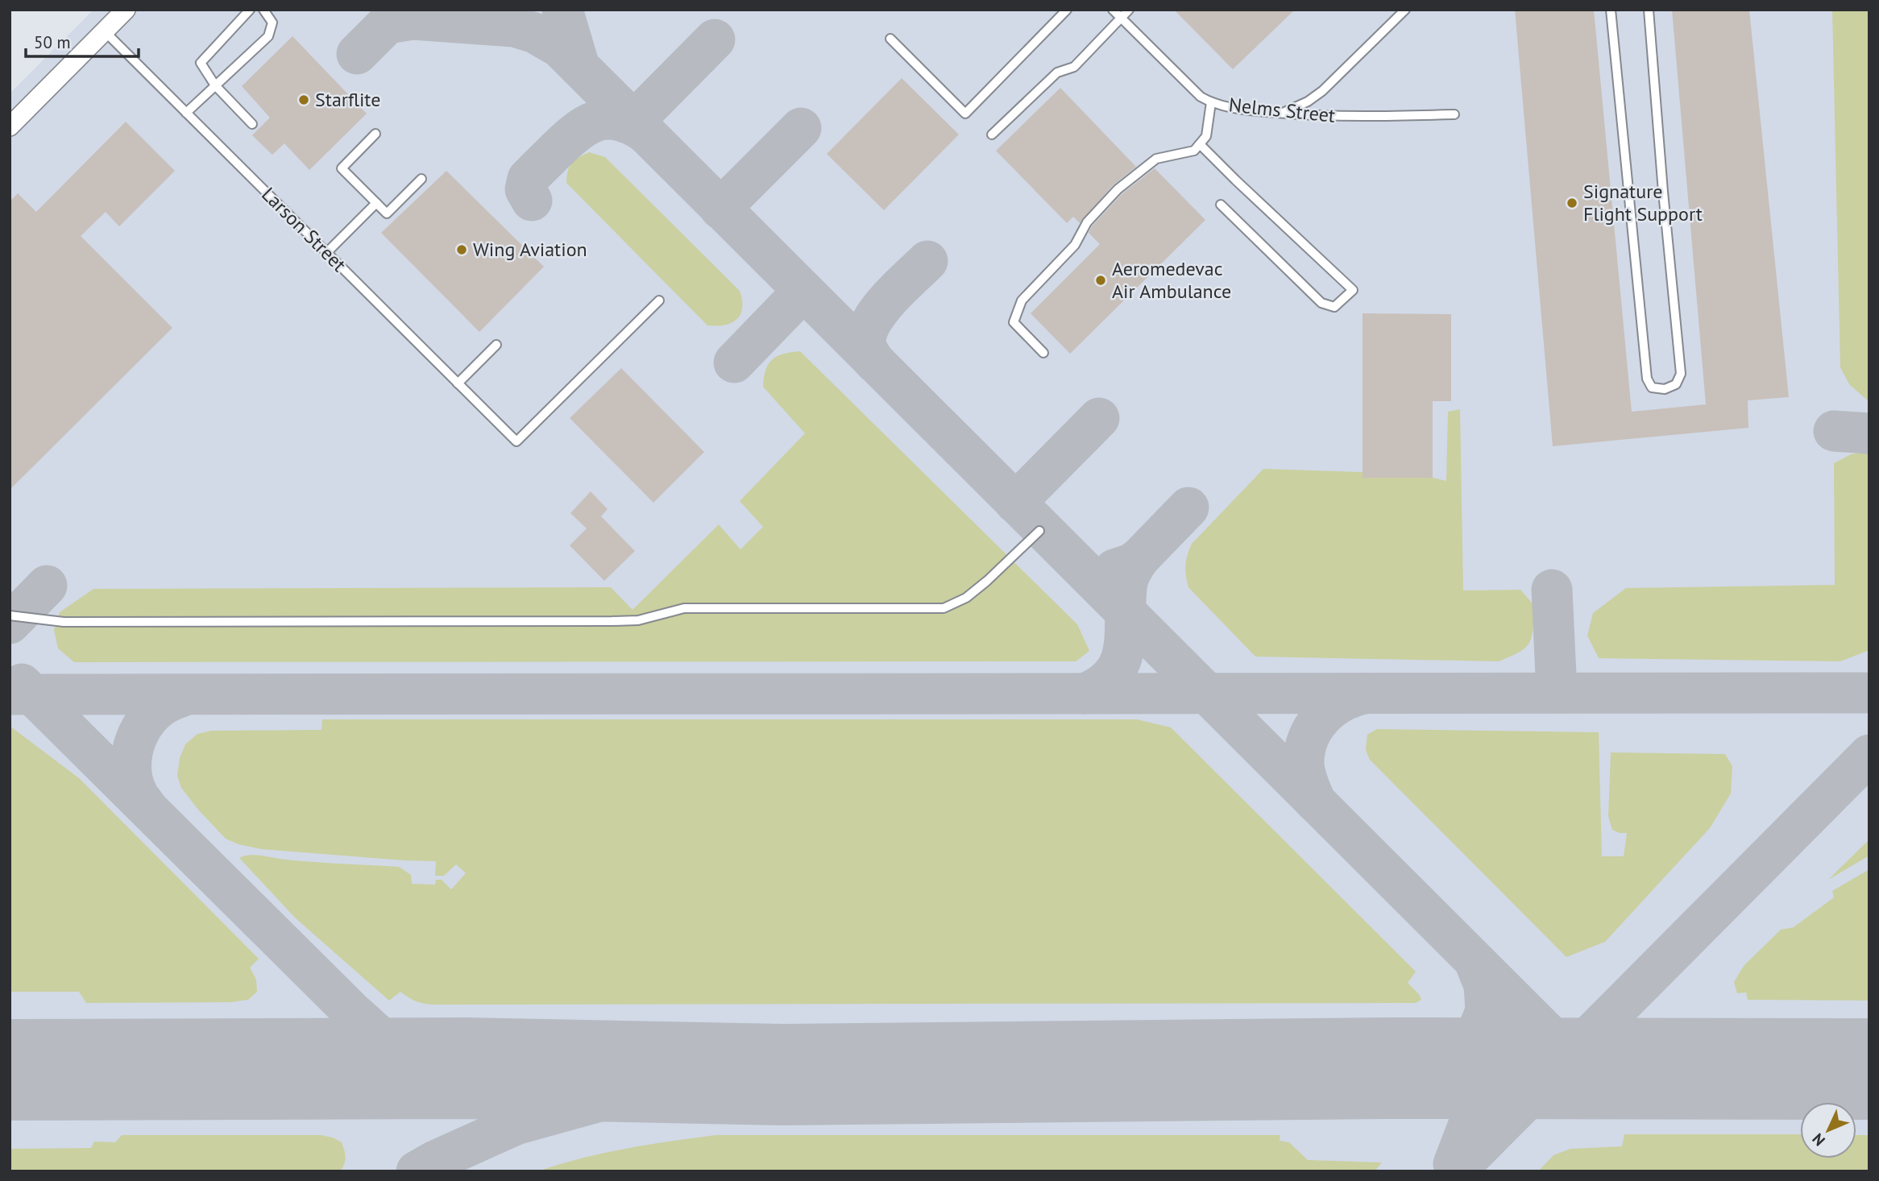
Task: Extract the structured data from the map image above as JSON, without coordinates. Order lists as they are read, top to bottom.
{
  "streets": {
    "lane": ["Nelms Street", "Larson Street"]
  },
  "places": [
    "Starflite",
    "Signature Flight Support",
    "Wing Aviation",
    "Aeromedevac Air Ambulance"
  ],
  "scale_bar": "50 m",
  "north": "bottom left"
}
